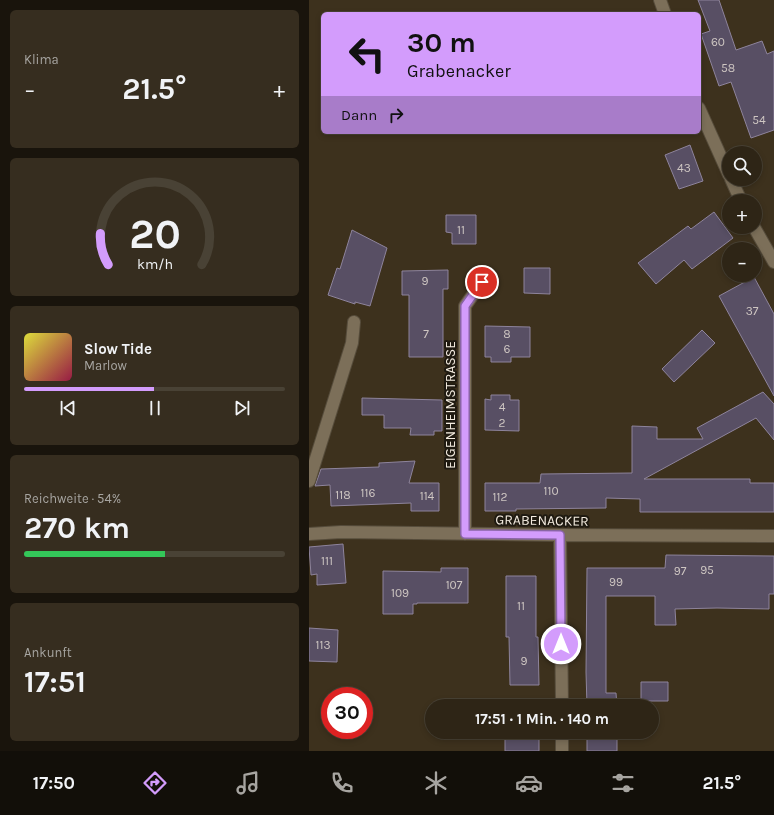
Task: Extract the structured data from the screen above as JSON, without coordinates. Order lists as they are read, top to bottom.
{
  "streets": {
    "street": ["EIGENHEIMSTRASSE", "GRABENACKER"]
  },
  "crossings": [
    ["EIGENHEIMSTRASSE", "GRABENACKER"]
  ],
  "house_numbers": [
    "60",
    "58",
    "54",
    "43",
    "11",
    "9",
    "37",
    "7",
    "8",
    "6",
    "4",
    "2",
    "110",
    "116",
    "118",
    "114",
    "112",
    "111",
    "95",
    "97",
    "99",
    "107",
    "109",
    "11",
    "113",
    "9"
  ],
  "page": {
    "tile": [
      "Klima",
      ["Reichweite · 54%", "270 km"],
      ["Ankunft", "17:51"]
    ],
    "turn": ["30 m", "Grabenacker"],
    "heat": ["−", "21.5°", "+"],
    "then": "Dann",
    "map_buttons": ["+", "−"],
    "song": ["Slow Tide", "Marlow"],
    "limit": "30",
    "trip": "17:51 · 1 Min. · 140 m",
    "tabs": ["17:50", "21.5°"],
    "gauge": ["20", "km/h"]
  }
}
